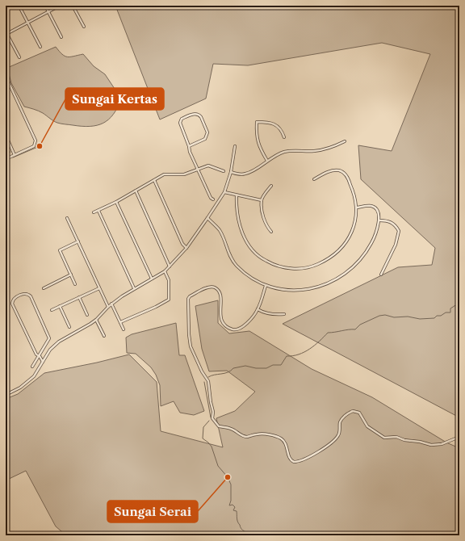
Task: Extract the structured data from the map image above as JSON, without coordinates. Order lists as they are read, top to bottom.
{
  "places": ["Sungai Kertas", "Sungai Serai"]
}
